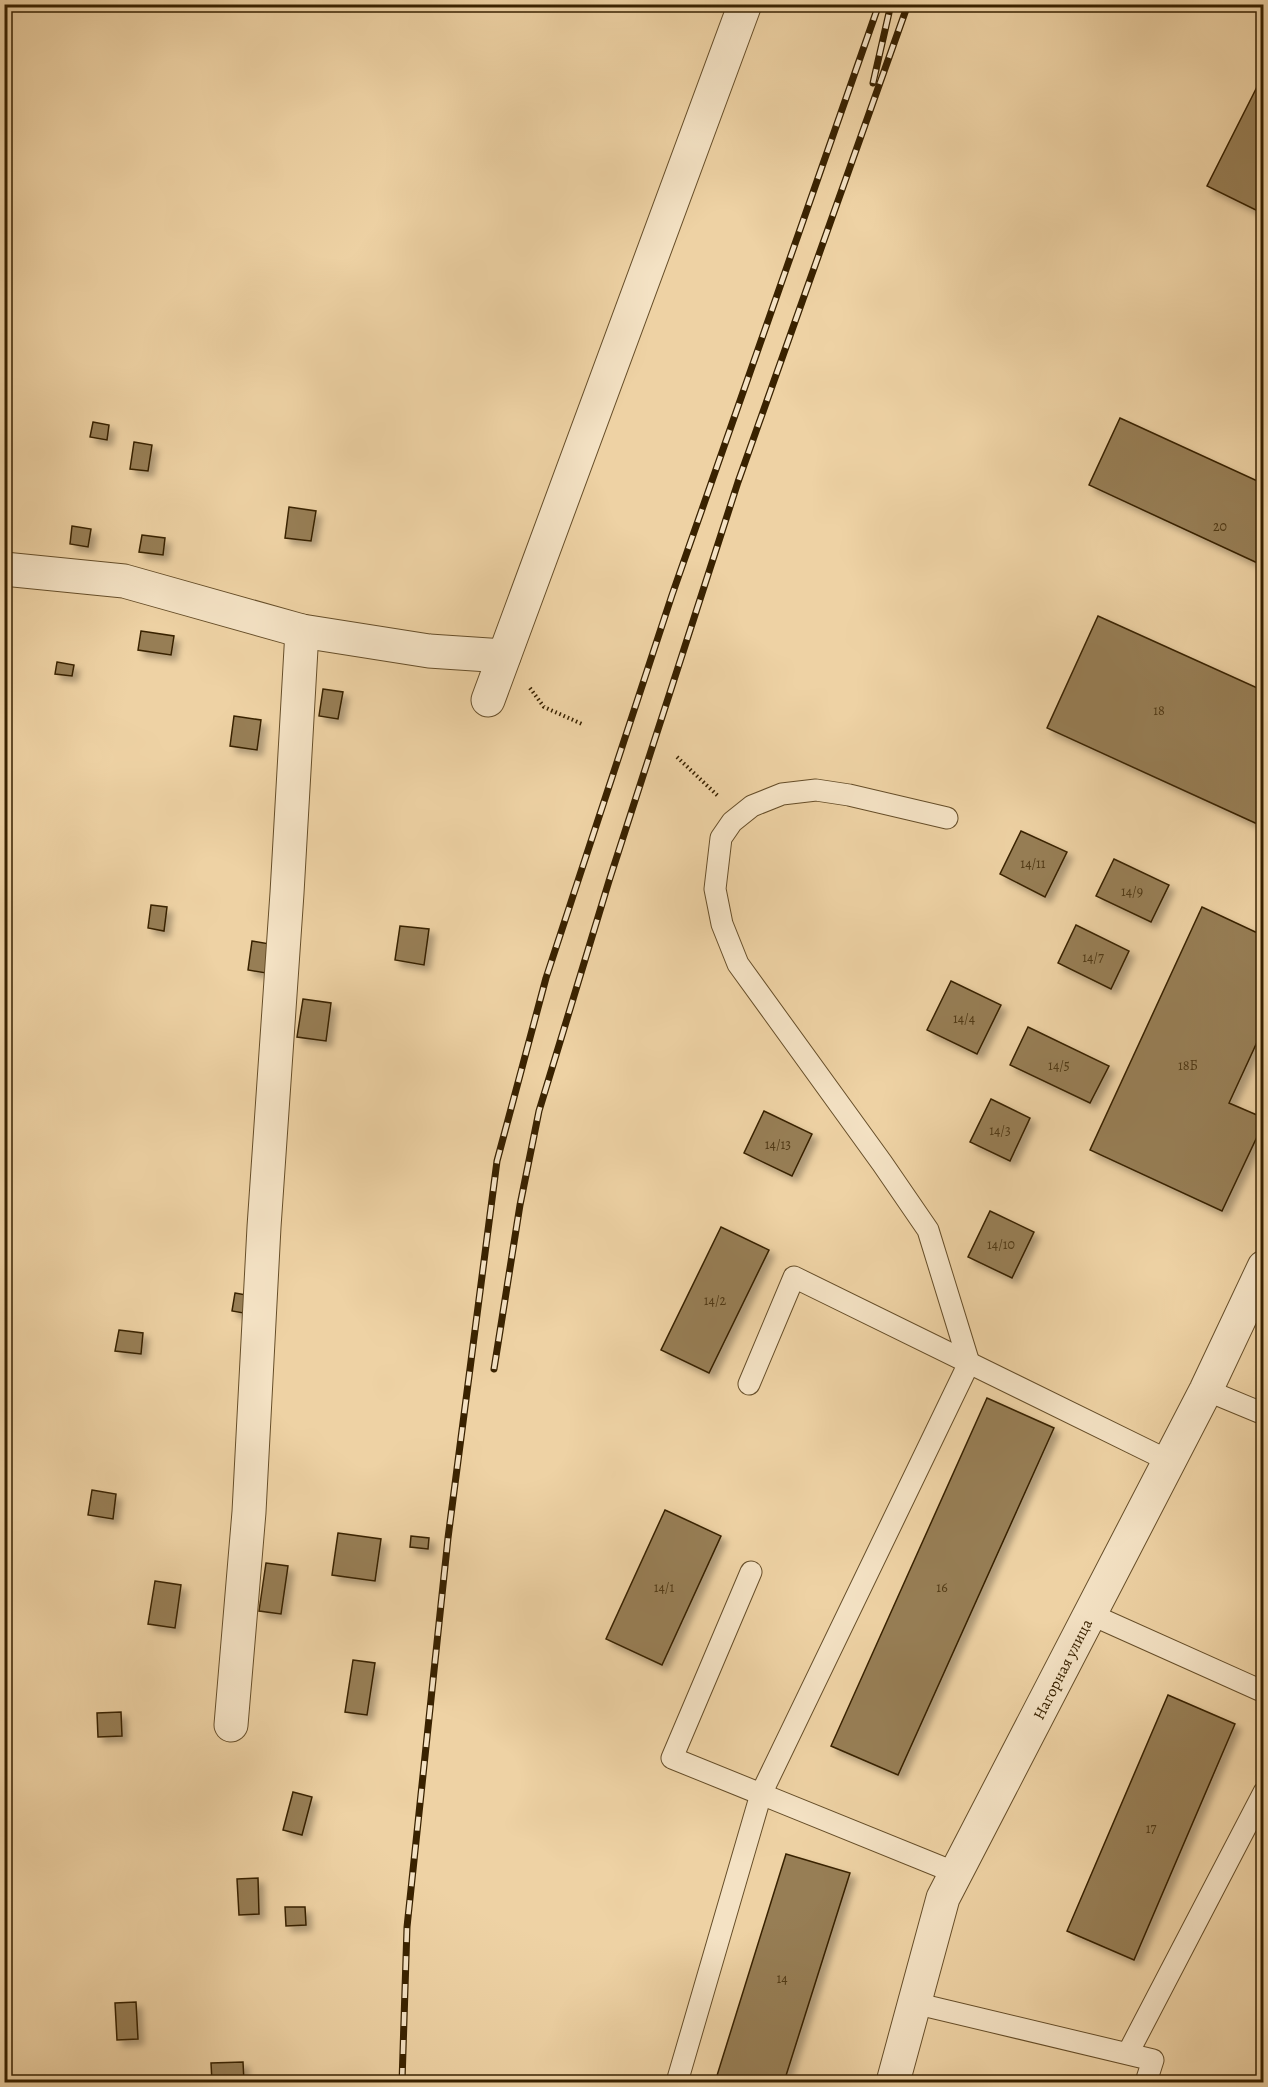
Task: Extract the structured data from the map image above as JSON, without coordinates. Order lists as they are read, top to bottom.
{
  "streets": {
    "street": ["Нагорная улица"]
  },
  "house_numbers": [
    "20",
    "18",
    "14/11",
    "14/9",
    "14/7",
    "14/4",
    "14/5",
    "18Б",
    "14/3",
    "14/13",
    "14/10",
    "14/2",
    "14/1",
    "16",
    "17",
    "14"
  ]
}
